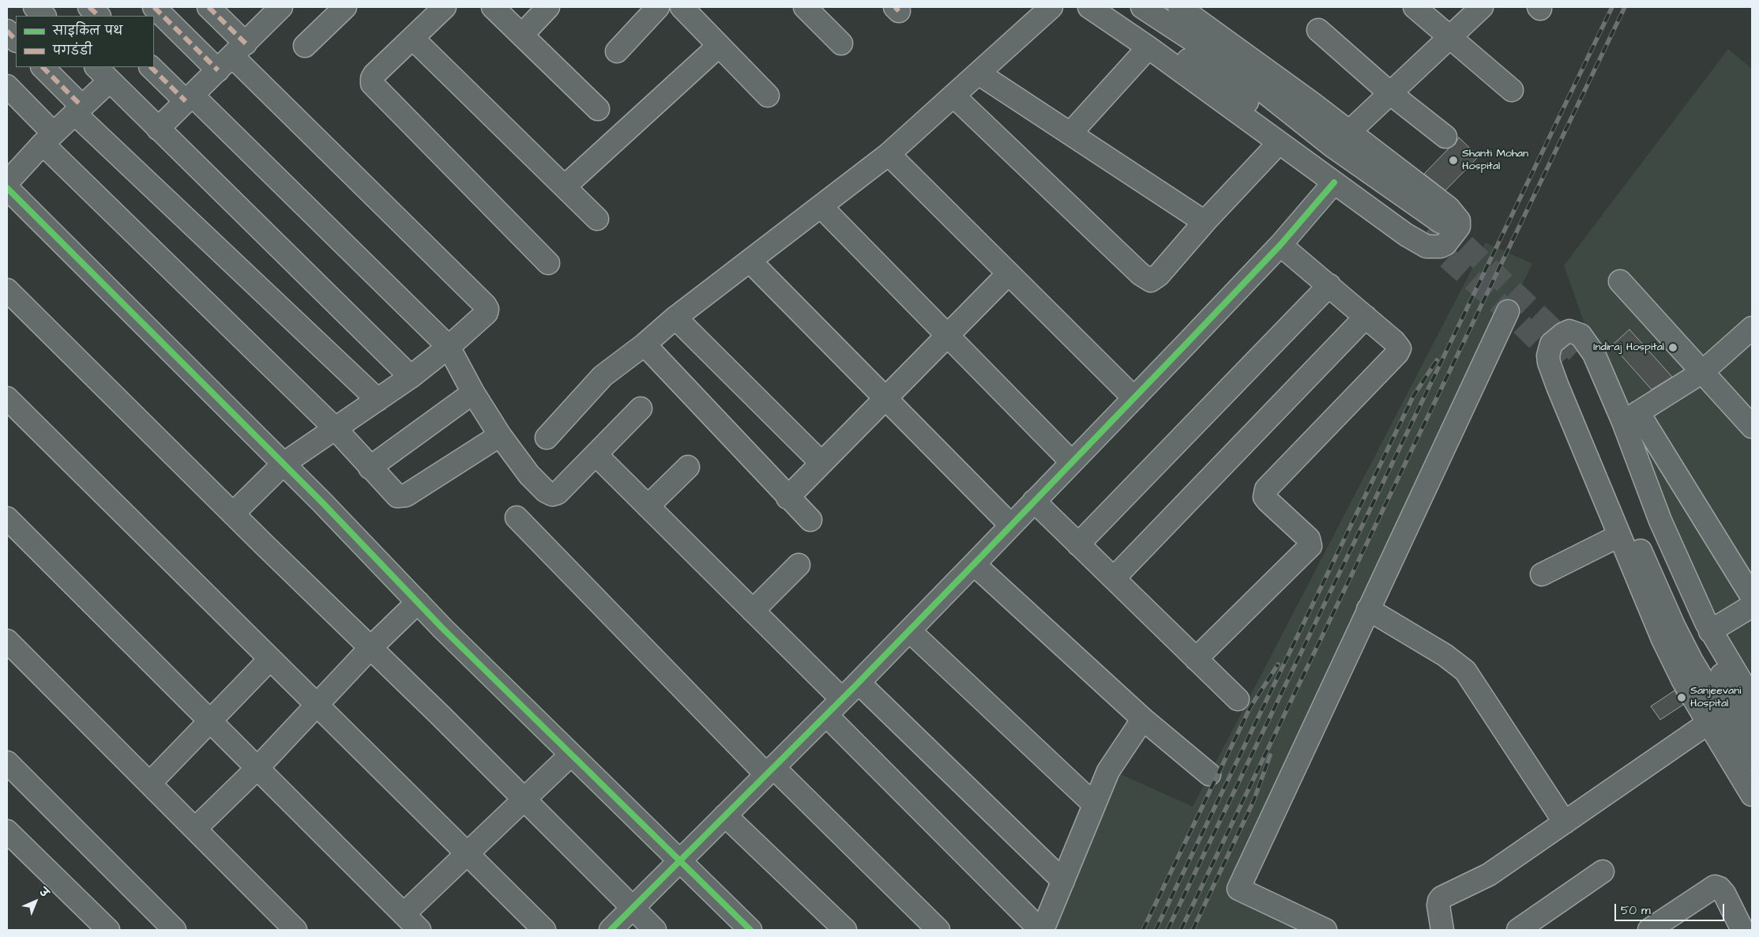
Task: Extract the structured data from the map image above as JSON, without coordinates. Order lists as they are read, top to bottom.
{
  "places": ["Shanti Mohan Hospital", "Indiraj Hospital", "Sanjeevani Hospital"],
  "legend": ["साइकिल पथ", "पगडंडी"],
  "scale_bar": "50 m",
  "north": "top right"
}
